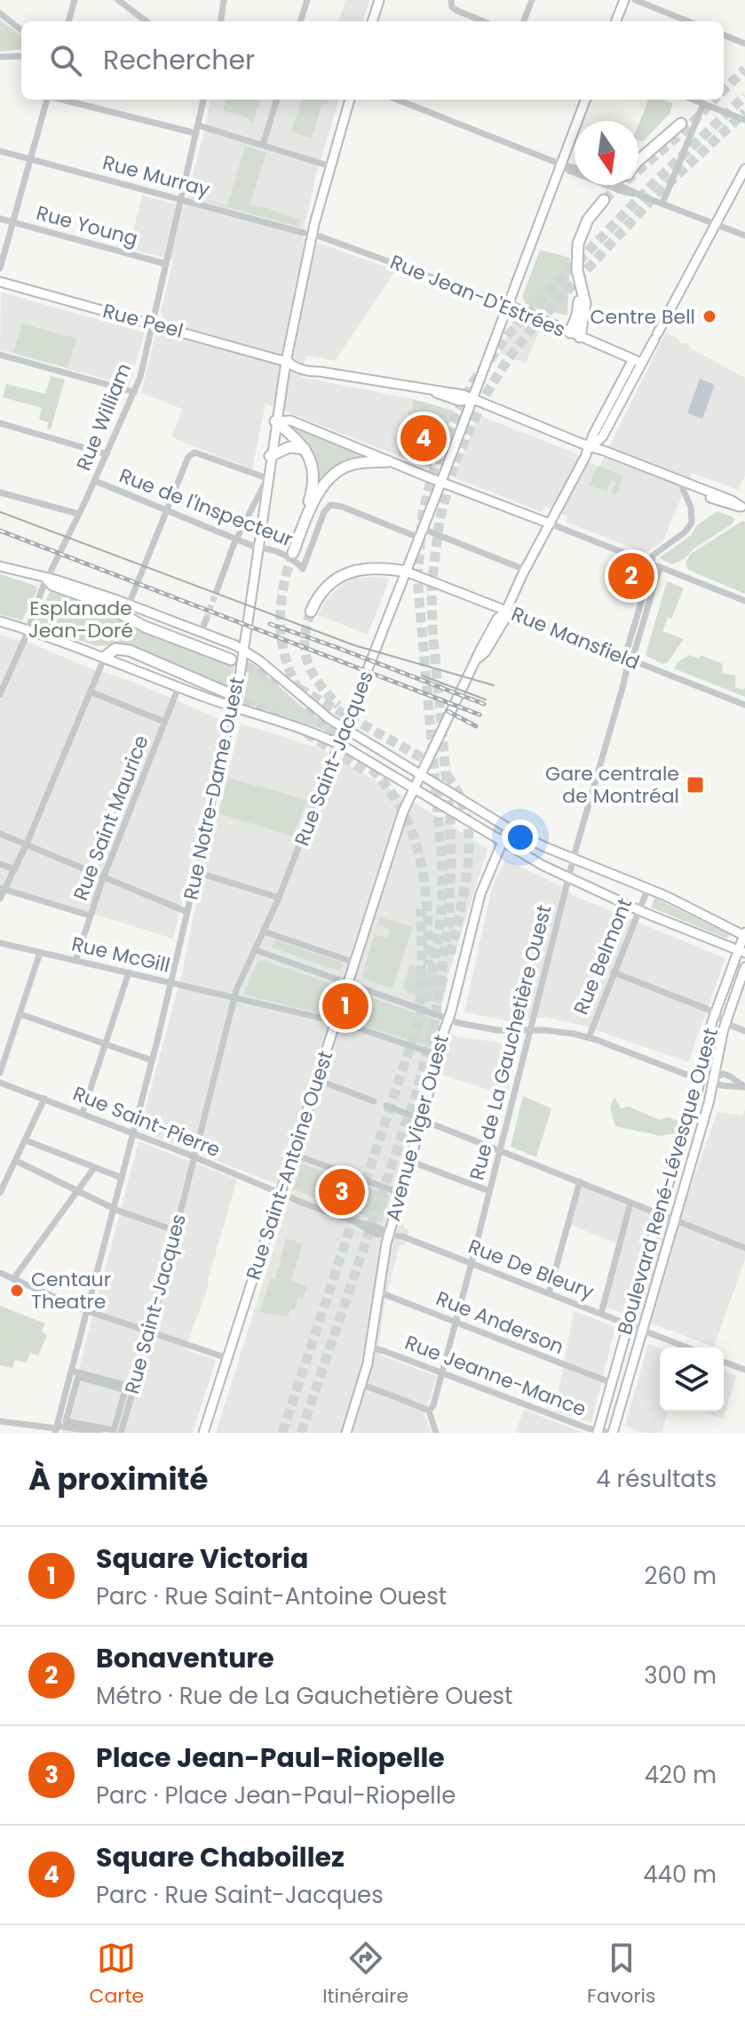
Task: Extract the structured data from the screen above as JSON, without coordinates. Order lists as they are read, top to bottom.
{
  "streets": {
    "main road": [
      "Rue Jean-D'Estrées",
      "Rue Peel",
      "Rue Mansfield",
      "Rue Saint-Jacques",
      "Rue Notre-Dame Ouest",
      "Avenue Viger Ouest",
      "Rue Saint-Antoine Ouest",
      "Boulevard René-Lévesque Ouest"
    ],
    "street": [
      "Rue Murray",
      "Rue Young",
      "Rue William",
      "Rue de l'Inspecteur",
      "Rue Saint Maurice",
      "Rue McGill",
      "Rue Belmont",
      "Rue de La Gauchetière Ouest",
      "Rue Saint-Pierre",
      "Rue De Bleury",
      "Rue Anderson",
      "Rue Jeanne-Mance"
    ]
  },
  "crossings": [
    ["Rue Murray", "Rue Jean-D'Estrées"],
    ["Rue Murray", "Rue William"],
    ["Rue Murray", "Rue Notre-Dame Ouest"],
    ["Rue Young", "Rue William"],
    ["Rue Jean-D'Estrées", "Rue Saint-Jacques"],
    ["Rue Jean-D'Estrées", "Rue Notre-Dame Ouest"],
    ["Rue Jean-D'Estrées", "Rue Saint-Antoine Ouest"],
    ["Rue Peel", "Rue William"],
    ["Rue Peel", "Rue Saint-Jacques"],
    ["Rue Peel", "Rue Notre-Dame Ouest"],
    ["Rue Peel", "Rue de La Gauchetière Ouest"],
    ["Rue Peel", "Rue Saint-Antoine Ouest"],
    ["Rue William", "Rue de l'Inspecteur"],
    ["Rue de l'Inspecteur", "Rue Saint-Jacques"],
    ["Rue de l'Inspecteur", "Rue Notre-Dame Ouest"],
    ["Rue Mansfield", "Rue Saint-Jacques"],
    ["Rue Mansfield", "Rue de La Gauchetière Ouest"],
    ["Rue Mansfield", "Rue Saint-Antoine Ouest"],
    ["Rue Saint-Jacques", "Rue McGill"],
    ["Rue Saint-Jacques", "Rue Saint-Pierre"],
    ["Rue Notre-Dame Ouest", "Rue McGill"],
    ["Rue Notre-Dame Ouest", "Rue Saint-Pierre"],
    ["Rue Saint Maurice", "Rue McGill"],
    ["Rue McGill", "Avenue Viger Ouest"],
    ["Rue McGill", "Rue Saint-Antoine Ouest"],
    ["Rue de La Gauchetière Ouest", "Rue De Bleury"],
    ["Rue de La Gauchetière Ouest", "Rue Anderson"],
    ["Rue de La Gauchetière Ouest", "Rue Jeanne-Mance"],
    ["Rue Saint-Pierre", "Rue Saint-Antoine Ouest"],
    ["Rue Saint-Pierre", "Rue De Bleury"],
    ["Avenue Viger Ouest", "Rue De Bleury"],
    ["Avenue Viger Ouest", "Rue Anderson"],
    ["Avenue Viger Ouest", "Rue Jeanne-Mance"],
    ["Boulevard René-Lévesque Ouest", "Rue De Bleury"],
    ["Boulevard René-Lévesque Ouest", "Rue Anderson"],
    ["Boulevard René-Lévesque Ouest", "Rue Jeanne-Mance"]
  ],
  "parks": ["Esplanade Jean-Doré"],
  "places": {
    "other": ["Centre Bell", "Centaur Theatre"],
    "transit": ["Gare centrale de Montréal"]
  },
  "north": "bottom",
  "page": {
    "search": "Rechercher",
    "pins": [
      "4",
      "2",
      "1",
      "3"
    ],
    "heading": ["À proximité", "4 résultats"],
    "list": [
      {
        "mark": "1",
        "name": "Square Victoria",
        "note": "Parc · Rue Saint-Antoine Ouest",
        "value": "260 m"
      },
      {
        "mark": "2",
        "name": "Bonaventure",
        "note": "Métro · Rue de La Gauchetière Ouest",
        "value": "300 m"
      },
      {
        "mark": "3",
        "name": "Place Jean-Paul-Riopelle",
        "note": "Parc · Place Jean-Paul-Riopelle",
        "value": "420 m"
      },
      {
        "mark": "4",
        "name": "Square Chaboillez",
        "note": "Parc · Rue Saint-Jacques",
        "value": "440 m"
      }
    ],
    "nav": ["Carte", "Itinéraire", "Favoris"]
  }
}
